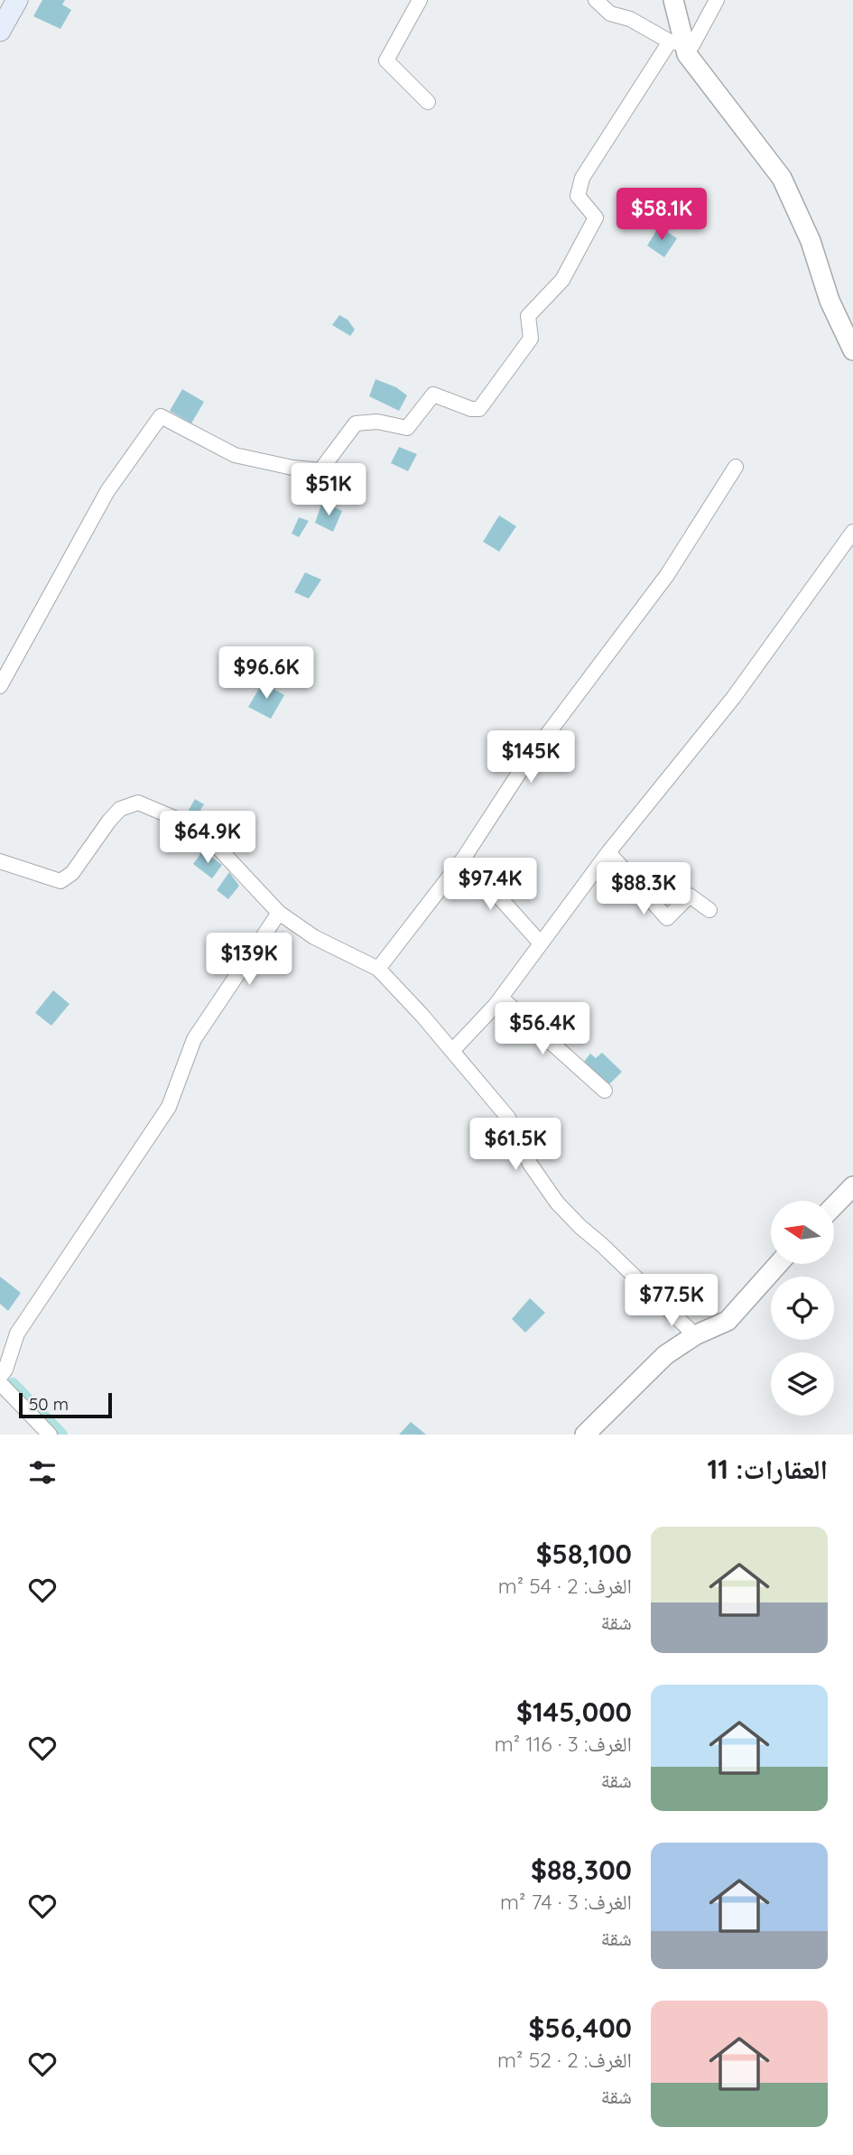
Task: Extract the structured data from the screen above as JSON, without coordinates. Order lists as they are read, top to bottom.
{
  "scale_bar": "50 m",
  "north": "left",
  "page": {
    "price": [
      "$58.1K",
      "$51K",
      "$96.6K",
      "$145K",
      "$64.9K",
      "$97.4K",
      "$88.3K",
      "$139K",
      "$56.4K",
      "$61.5K",
      "$77.5K"
    ],
    "scale": "50 m",
    "heading": "العقارات: 11",
    "list": [
      {
        "name": "$58,100",
        "note": "الغرف: 2 · 54 m² · شقة"
      },
      {
        "name": "$145,000",
        "note": "الغرف: 3 · 116 m² · شقة"
      },
      {
        "name": "$88,300",
        "note": "الغرف: 3 · 74 m² · شقة"
      },
      {
        "name": "$56,400",
        "note": "الغرف: 2 · 52 m² · شقة"
      }
    ]
  }
}
